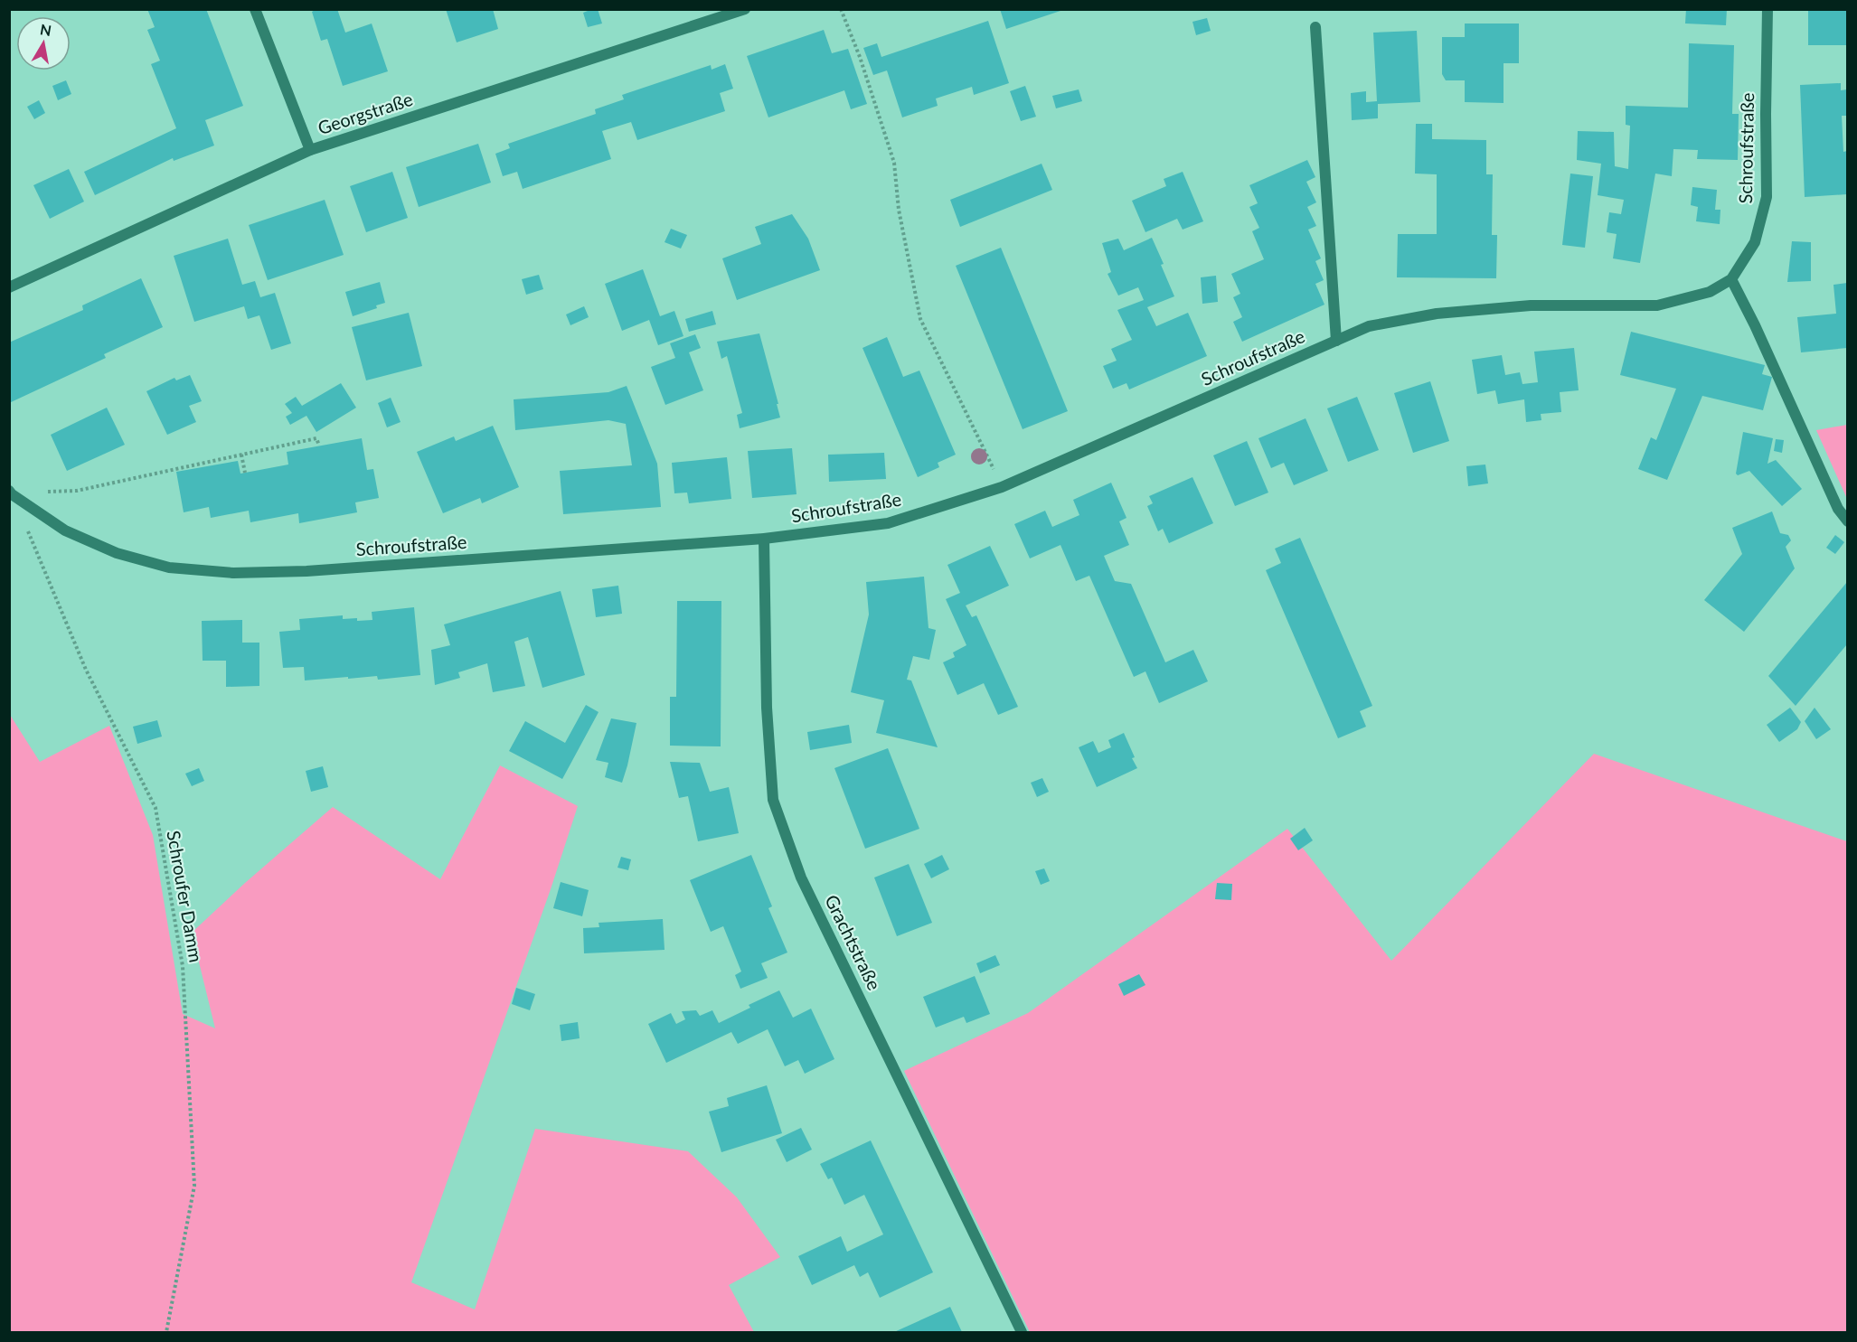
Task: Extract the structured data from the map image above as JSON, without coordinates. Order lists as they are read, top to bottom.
{
  "streets": {
    "street": ["Georgstraße", "Schroufstraße", "Grachtstraße"],
    "path": ["Schroufer Damm"]
  },
  "crossings": [
    ["Schroufstraße", "Schroufer Damm"],
    ["Schroufstraße", "Grachtstraße"]
  ],
  "north": "top"
}
